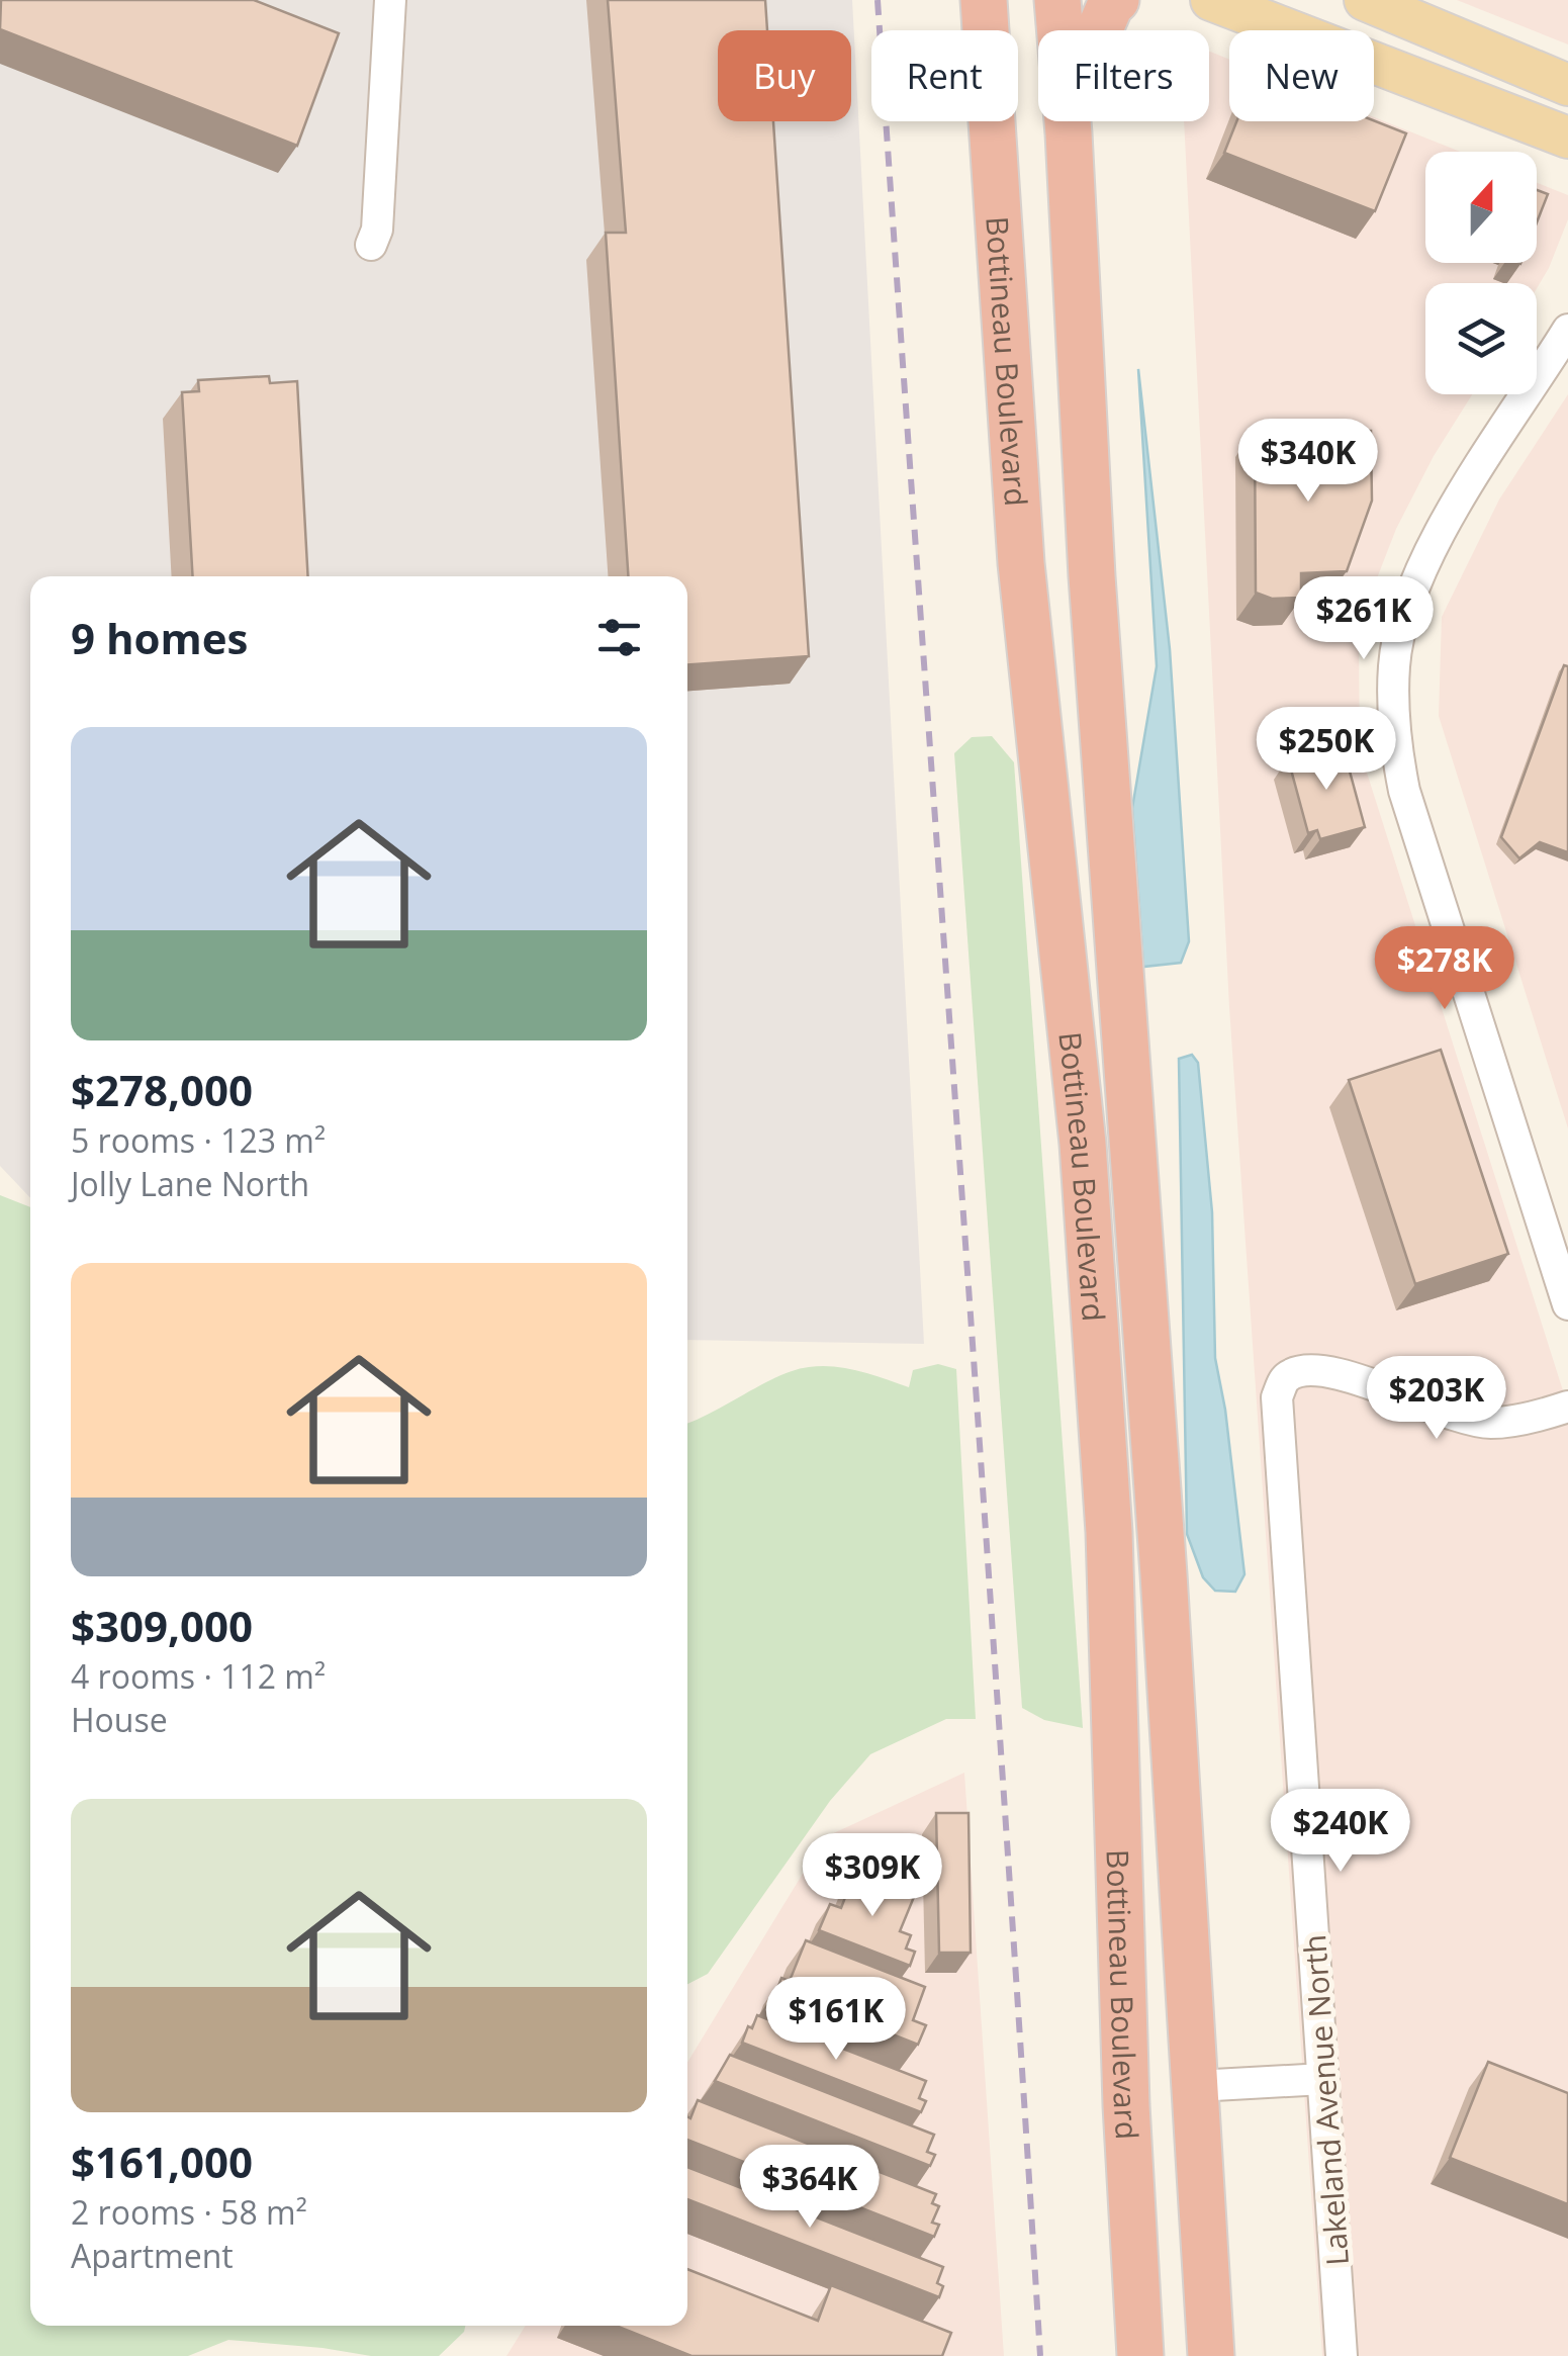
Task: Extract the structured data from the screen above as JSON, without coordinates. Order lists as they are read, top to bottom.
{
  "streets": {
    "highway": ["Bottineau Boulevard"],
    "street": ["Lakeland Avenue North"]
  },
  "north": "top",
  "page": {
    "chip": [
      "Buy",
      "Rent",
      "Filters",
      "New"
    ],
    "price": [
      "$340K",
      "$261K",
      "$250K",
      "$278K",
      "$203K",
      "$240K",
      "$309K",
      "$161K",
      "$364K"
    ],
    "heading": "9 homes",
    "list": [
      {
        "name": "$278,000",
        "note": "5 rooms · 123 m² · Jolly Lane North"
      },
      {
        "name": "$309,000",
        "note": "4 rooms · 112 m² · House"
      },
      {
        "name": "$161,000",
        "note": "2 rooms · 58 m² · Apartment"
      }
    ]
  }
}
